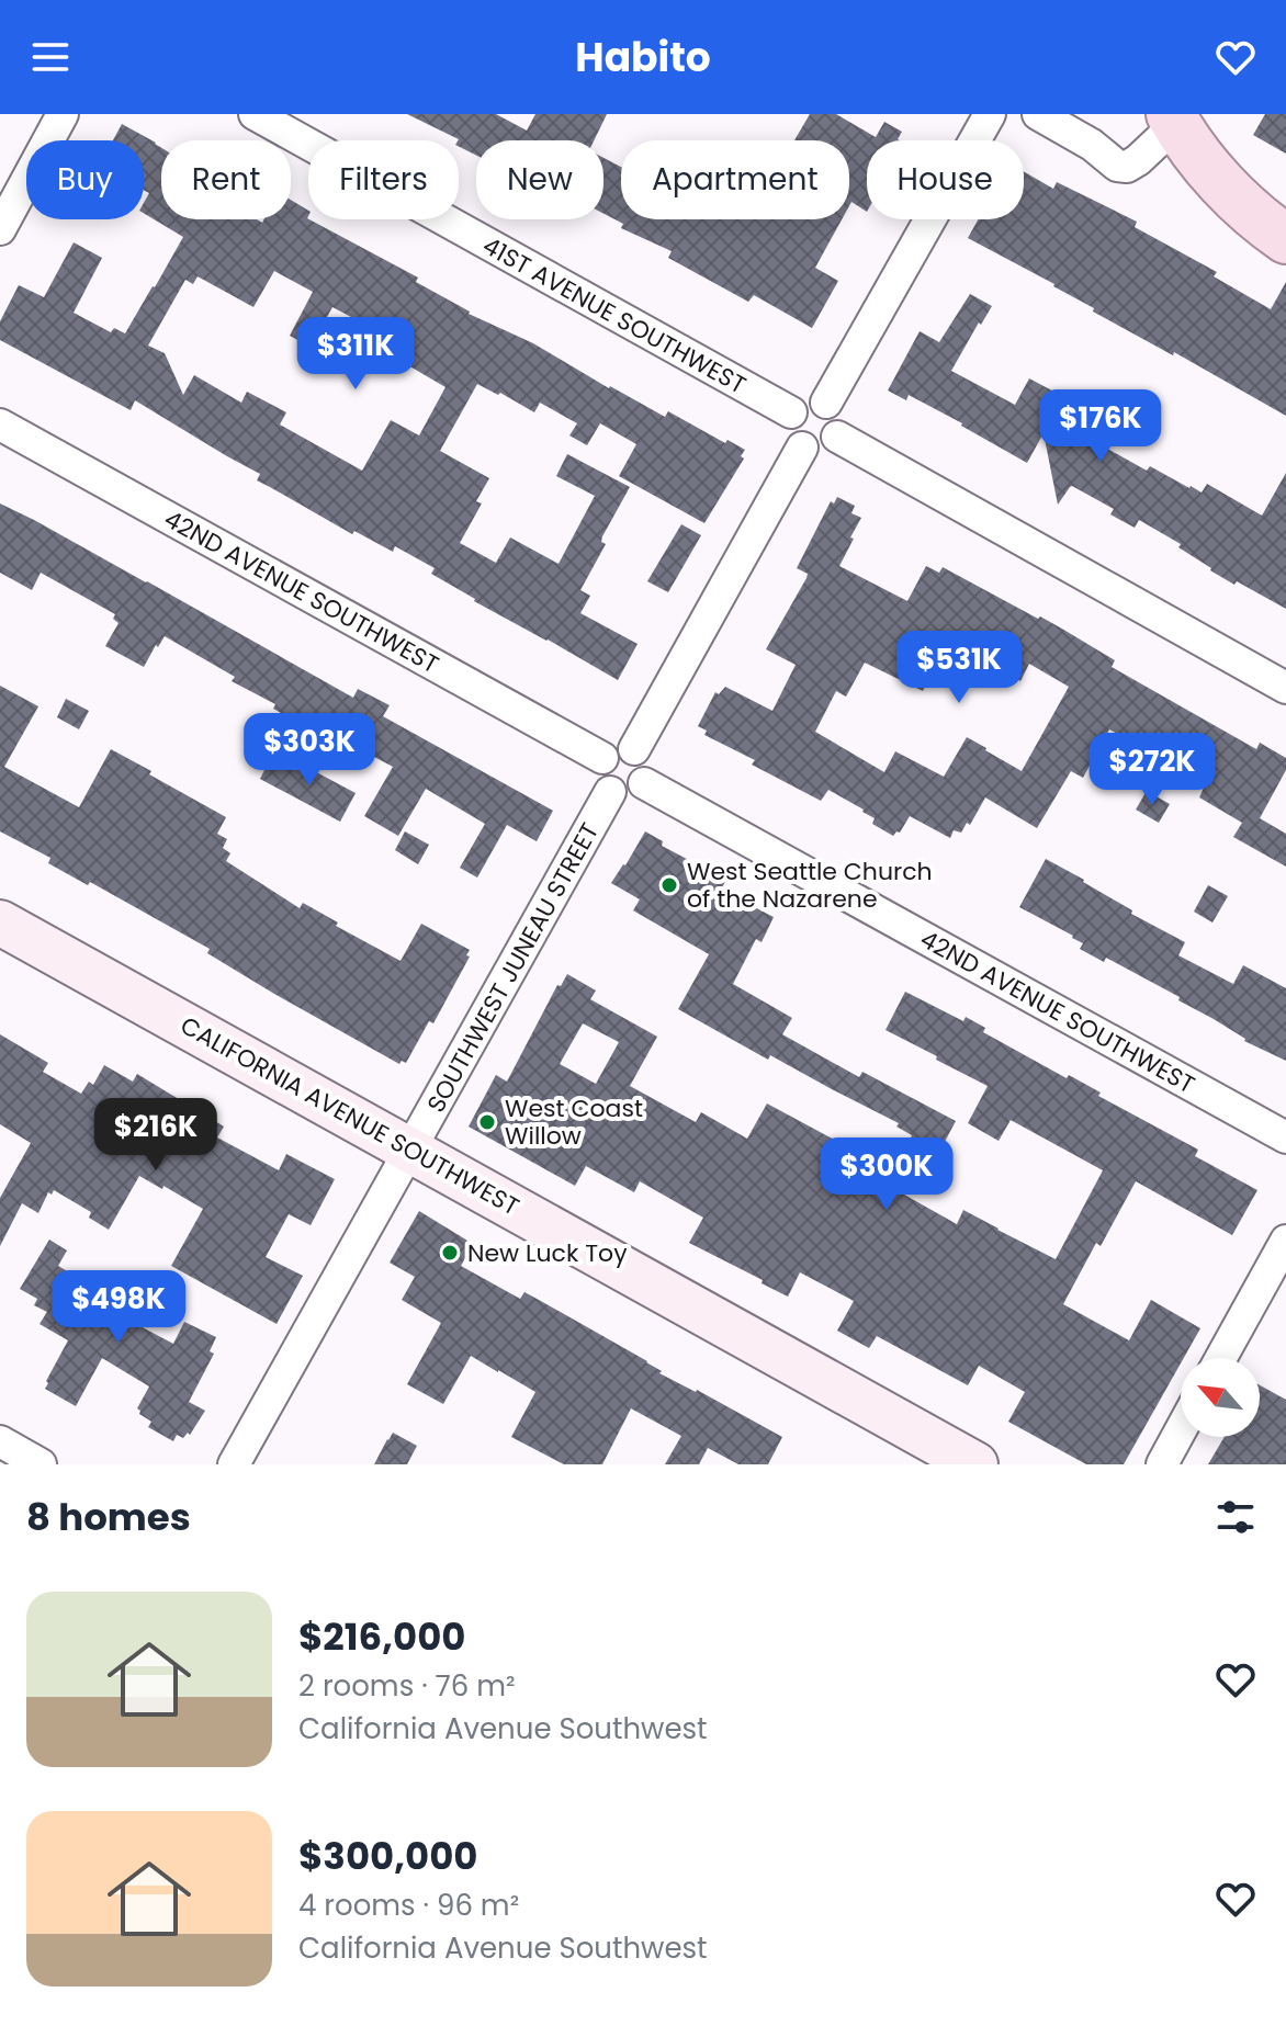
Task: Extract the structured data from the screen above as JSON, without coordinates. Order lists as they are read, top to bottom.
{
  "streets": {
    "main road": ["CALIFORNIA AVENUE SOUTHWEST"],
    "street": ["41ST AVENUE SOUTHWEST", "42ND AVENUE SOUTHWEST", "SOUTHWEST JUNEAU STREET"]
  },
  "crossings": [
    ["42ND AVENUE SOUTHWEST", "SOUTHWEST JUNEAU STREET"],
    ["SOUTHWEST JUNEAU STREET", "CALIFORNIA AVENUE SOUTHWEST"]
  ],
  "places": ["West Seattle Church of the Nazarene", "West Coast Willow", "New Luck Toy"],
  "north": "top left",
  "page": {
    "header": "Habito",
    "chip": [
      "Buy",
      "Rent",
      "Filters",
      "New",
      "Apartment",
      "House"
    ],
    "price": [
      "$311K",
      "$176K",
      "$531K",
      "$303K",
      "$272K",
      "$216K",
      "$300K",
      "$498K"
    ],
    "heading": "8 homes",
    "list": [
      {
        "name": "$216,000",
        "note": "2 rooms · 76 m² · California Avenue Southwest"
      },
      {
        "name": "$300,000",
        "note": "4 rooms · 96 m² · California Avenue Southwest"
      }
    ]
  }
}
